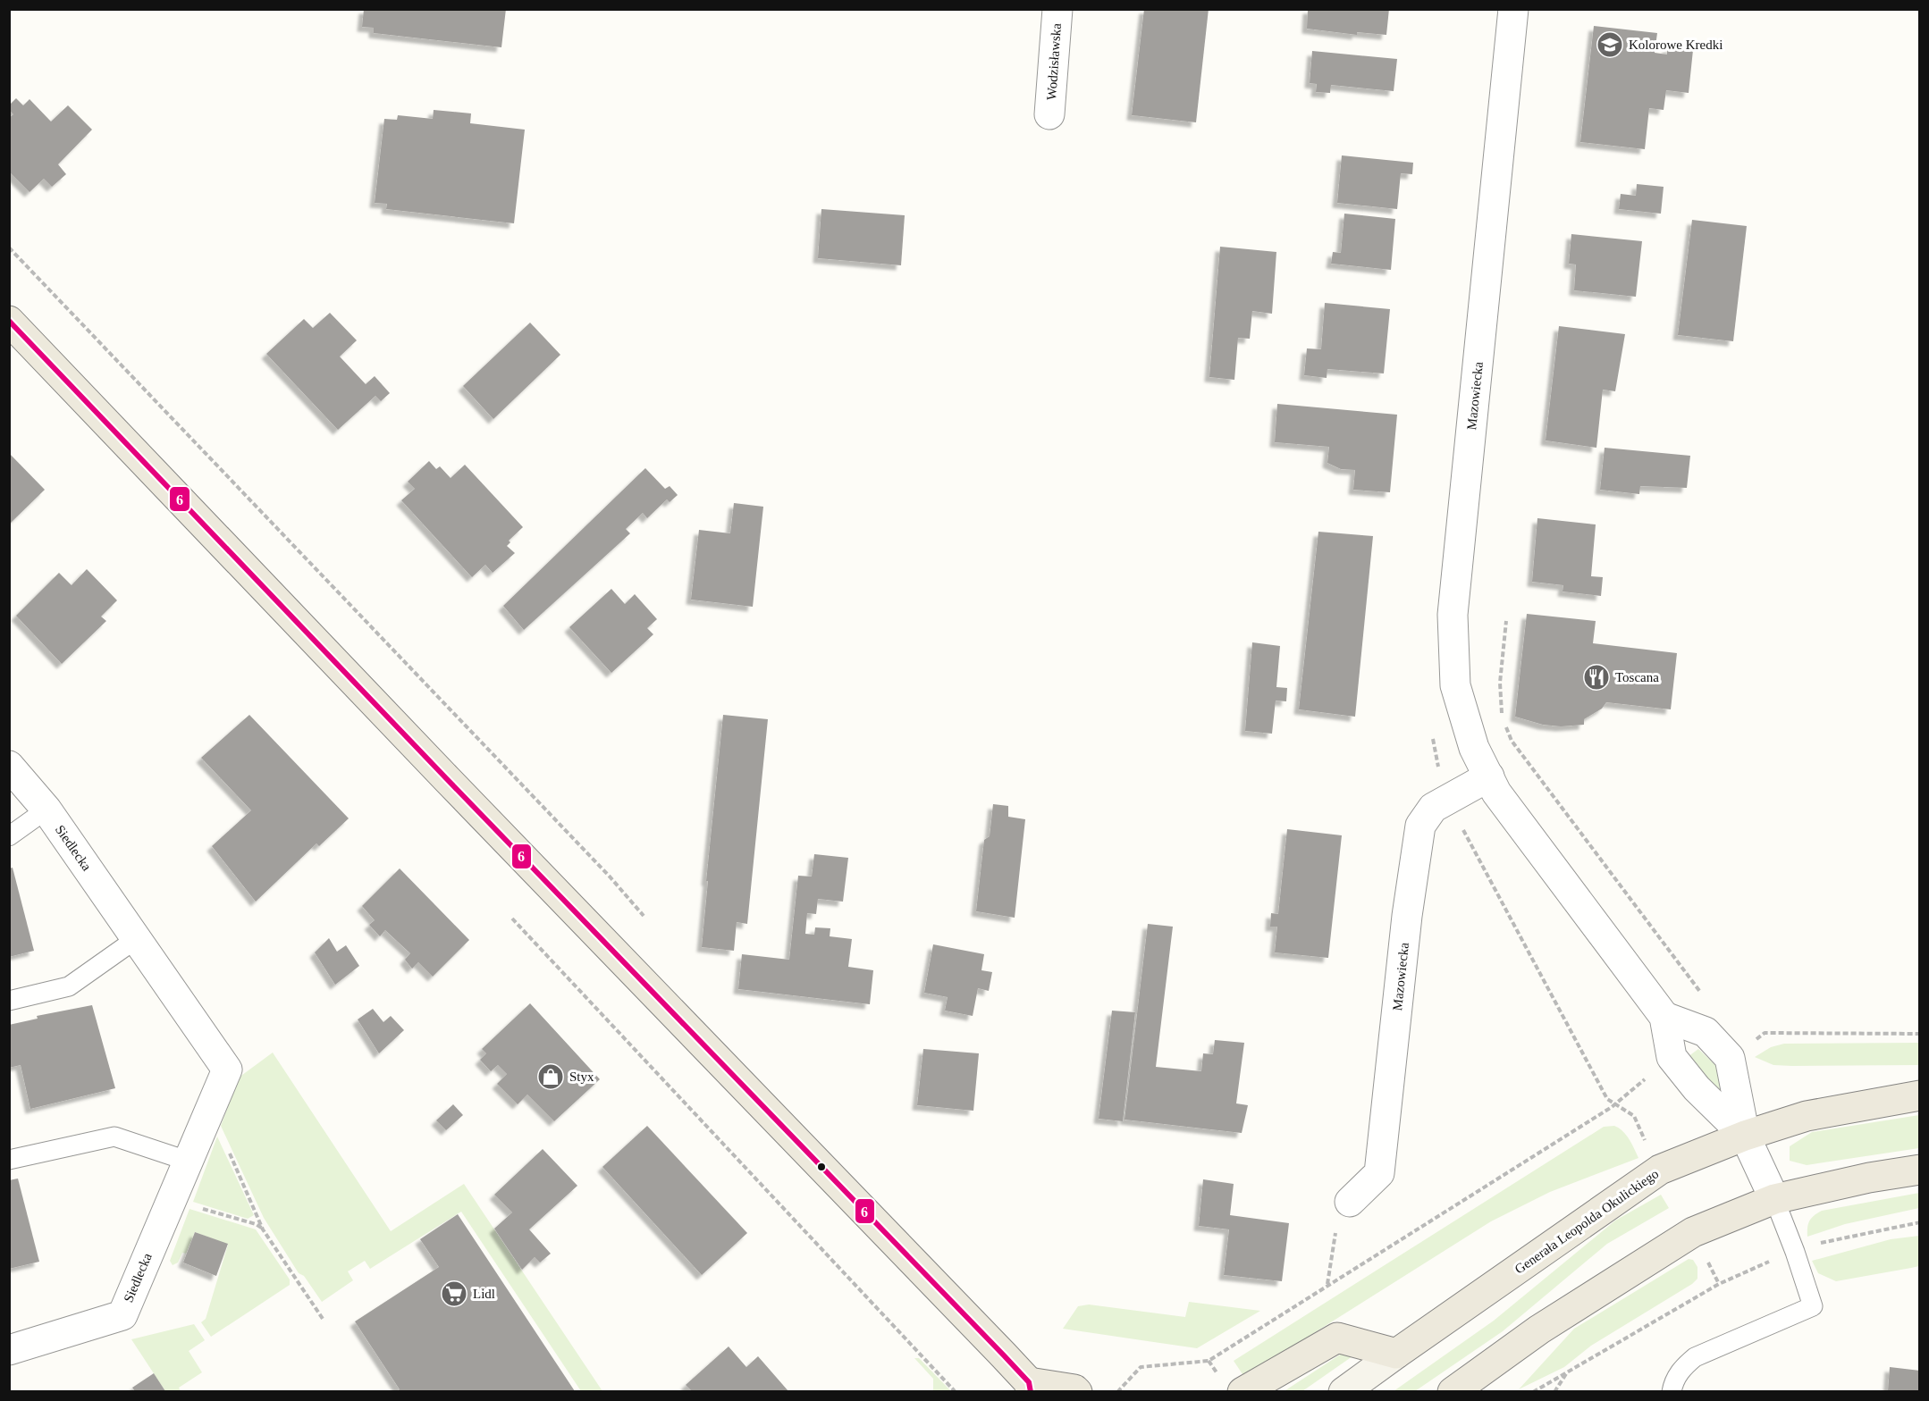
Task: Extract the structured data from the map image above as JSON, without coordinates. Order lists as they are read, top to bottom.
{
  "streets": {
    "main road": ["Generała Leopolda Okulickiego"],
    "street": ["Wodzisławska", "Mazowiecka", "Siedlecka"]
  },
  "crossings": [
    ["Mazowiecka", "Generała Leopolda Okulickiego"]
  ],
  "places": {
    "school or university": ["Kolorowe Kredki"],
    "restaurant": ["Toscana"],
    "shop": ["Styx"],
    "supermarket": ["Lidl"]
  },
  "lines": ["transit line 6"]
}
